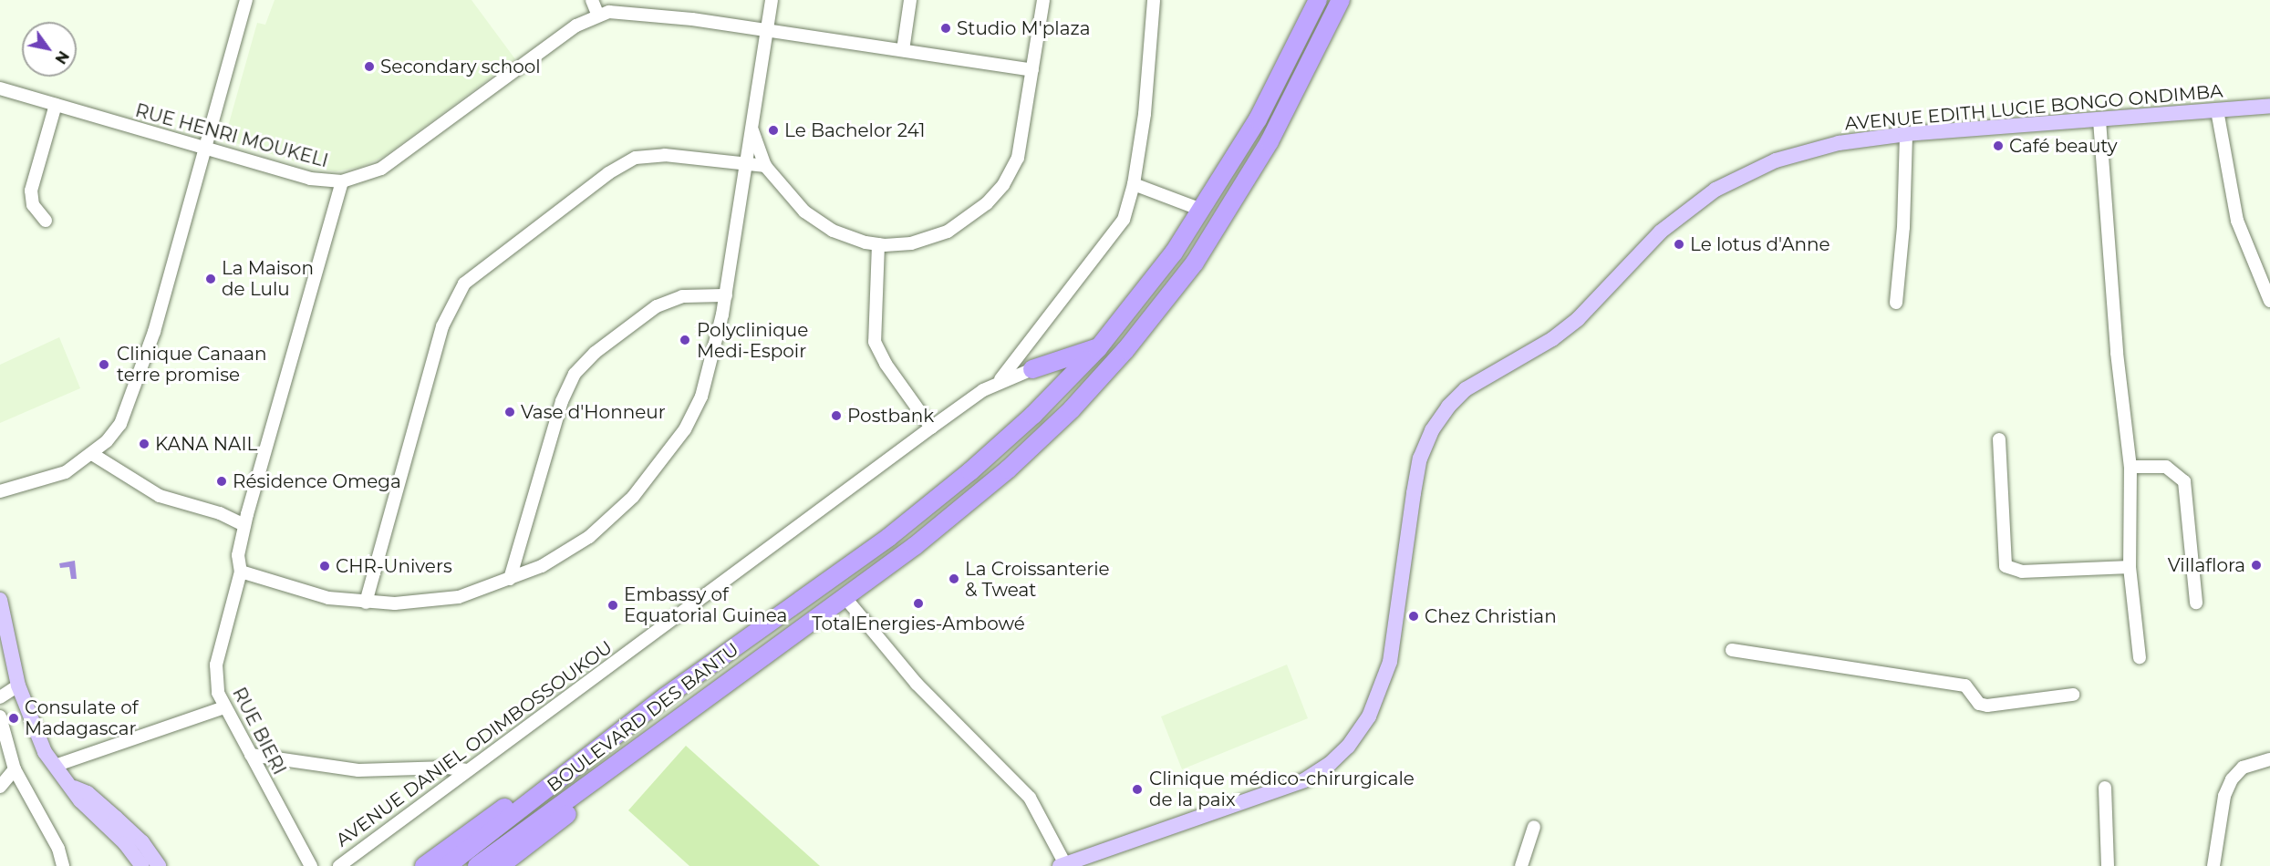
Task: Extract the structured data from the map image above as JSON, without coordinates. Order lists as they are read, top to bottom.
{
  "streets": {
    "highway": ["BOULEVARD DES BANTU"],
    "main road": ["AVENUE EDITH LUCIE BONGO ONDIMBA"],
    "street": ["RUE HENRI MOUKELI", "RUE BIERI", "AVENUE DANIEL ODIMBOSSOUKOU"]
  },
  "crossings": [
    ["RUE HENRI MOUKELI", "RUE BIERI"]
  ],
  "places": [
    "Studio M'plaza",
    "Secondary school",
    "Le Bachelor 241",
    "Café beauty",
    "Le lotus d'Anne",
    "La Maison de Lulu",
    "Polyclinique Medi-Espoir",
    "Clinique Canaan terre promise",
    "Vase d'Honneur",
    "Postbank",
    "KANA NAIL",
    "Résidence Omega",
    "Villaflora",
    "CHR-Univers",
    "La Croissanterie & Tweat",
    "TotalEnergies-Ambowé",
    "Embassy of Equatorial Guinea",
    "Chez Christian",
    "Consulate of Madagascar",
    "Clinique médico-chirurgicale de la paix"
  ],
  "north": "bottom right"
}
